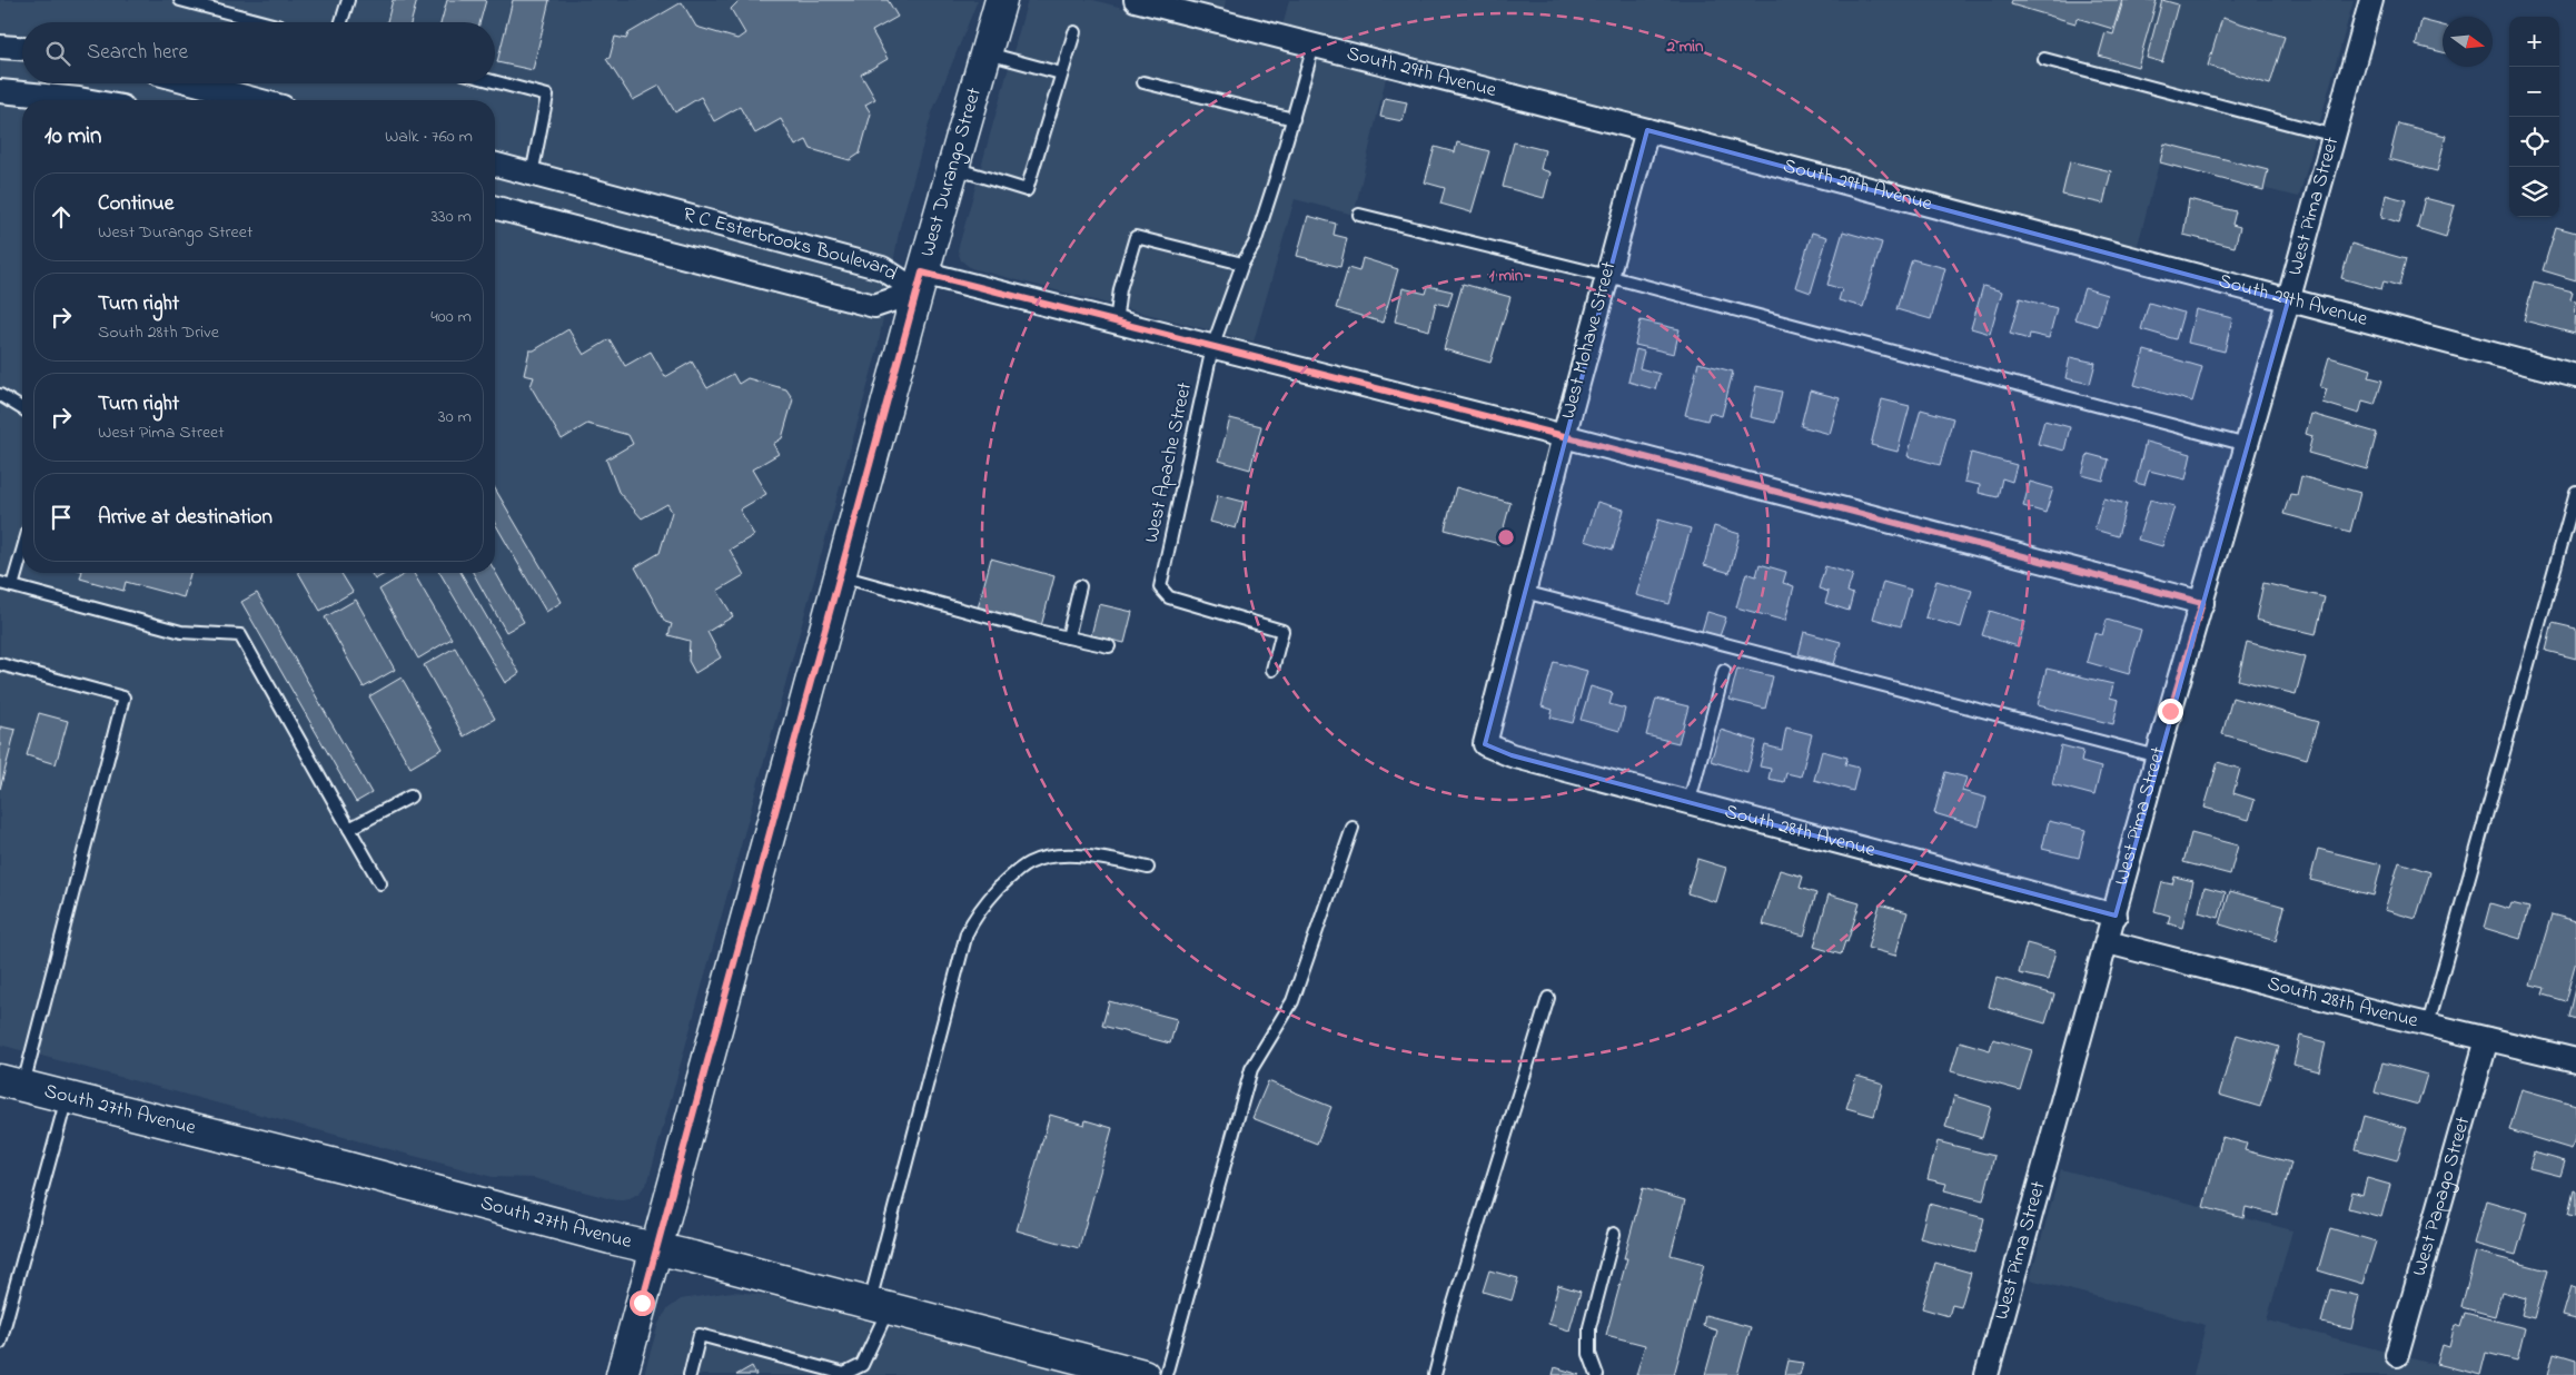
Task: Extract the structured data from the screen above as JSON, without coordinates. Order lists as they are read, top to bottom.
{
  "streets": {
    "street": [
      "South 29th Avenue",
      "West Durango Street",
      "West Pima Street",
      "R C Esterbrooks Boulevard",
      "West Mohave Street",
      "South 28th Avenue",
      "South 27th Avenue",
      "West Papago Street"
    ],
    "lane": ["West Apache Street"]
  },
  "crossings": [
    ["South 29th Avenue", "West Pima Street"],
    ["South 29th Avenue", "West Mohave Street"],
    ["South 29th Avenue", "West Apache Street"],
    ["West Durango Street", "R C Esterbrooks Boulevard"],
    ["West Durango Street", "South 27th Avenue"],
    ["West Pima Street", "South 28th Avenue"],
    ["West Mohave Street", "South 28th Avenue"],
    ["South 28th Avenue", "West Papago Street"]
  ],
  "north": "right",
  "page": {
    "map_buttons": ["+", "−"],
    "search": "Search here",
    "heading": ["10 min", "Walk · 760 m"],
    "list": [
      ["Continue", "West Durango Street", "330 m"],
      ["Turn right", "South 28th Drive", "400 m"],
      ["Turn right", "West Pima Street", "30 m"],
      "Arrive at destination"
    ]
  },
  "rings": ["2 min", "1 min"]
}
